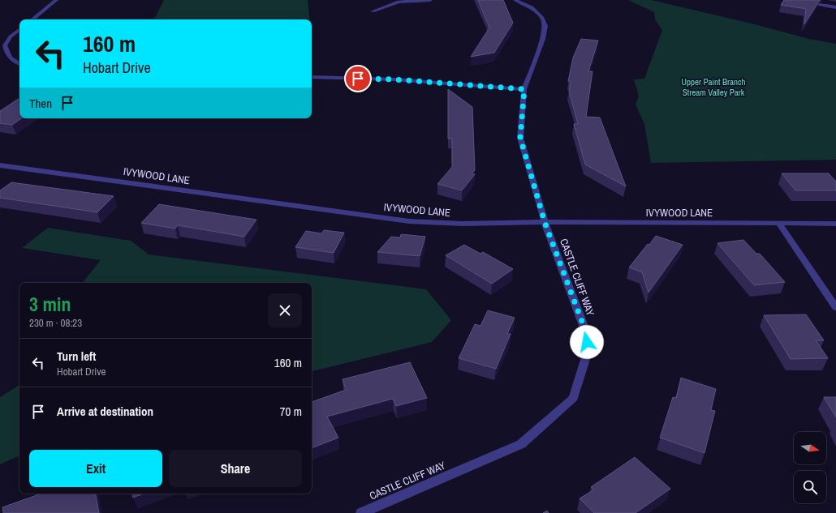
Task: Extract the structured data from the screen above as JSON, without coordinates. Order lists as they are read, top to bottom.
{
  "streets": {
    "street": ["IVYWOOD LANE", "CASTLE CLIFF WAY"]
  },
  "crossings": [
    ["IVYWOOD LANE", "CASTLE CLIFF WAY"]
  ],
  "parks": ["Upper Paint Branch Stream Valley Park"],
  "north": "right",
  "page": {
    "turn": ["160 m", "Hobart Drive"],
    "then": "Then",
    "heading": ["3 min", "230 m · 08:23"],
    "list": [
      {
        "name": "Turn left",
        "note": "Hobart Drive",
        "value": "160 m"
      },
      {
        "name": "Arrive at destination",
        "value": "70 m"
      }
    ],
    "buttons": ["Exit", "Share"]
  }
}
